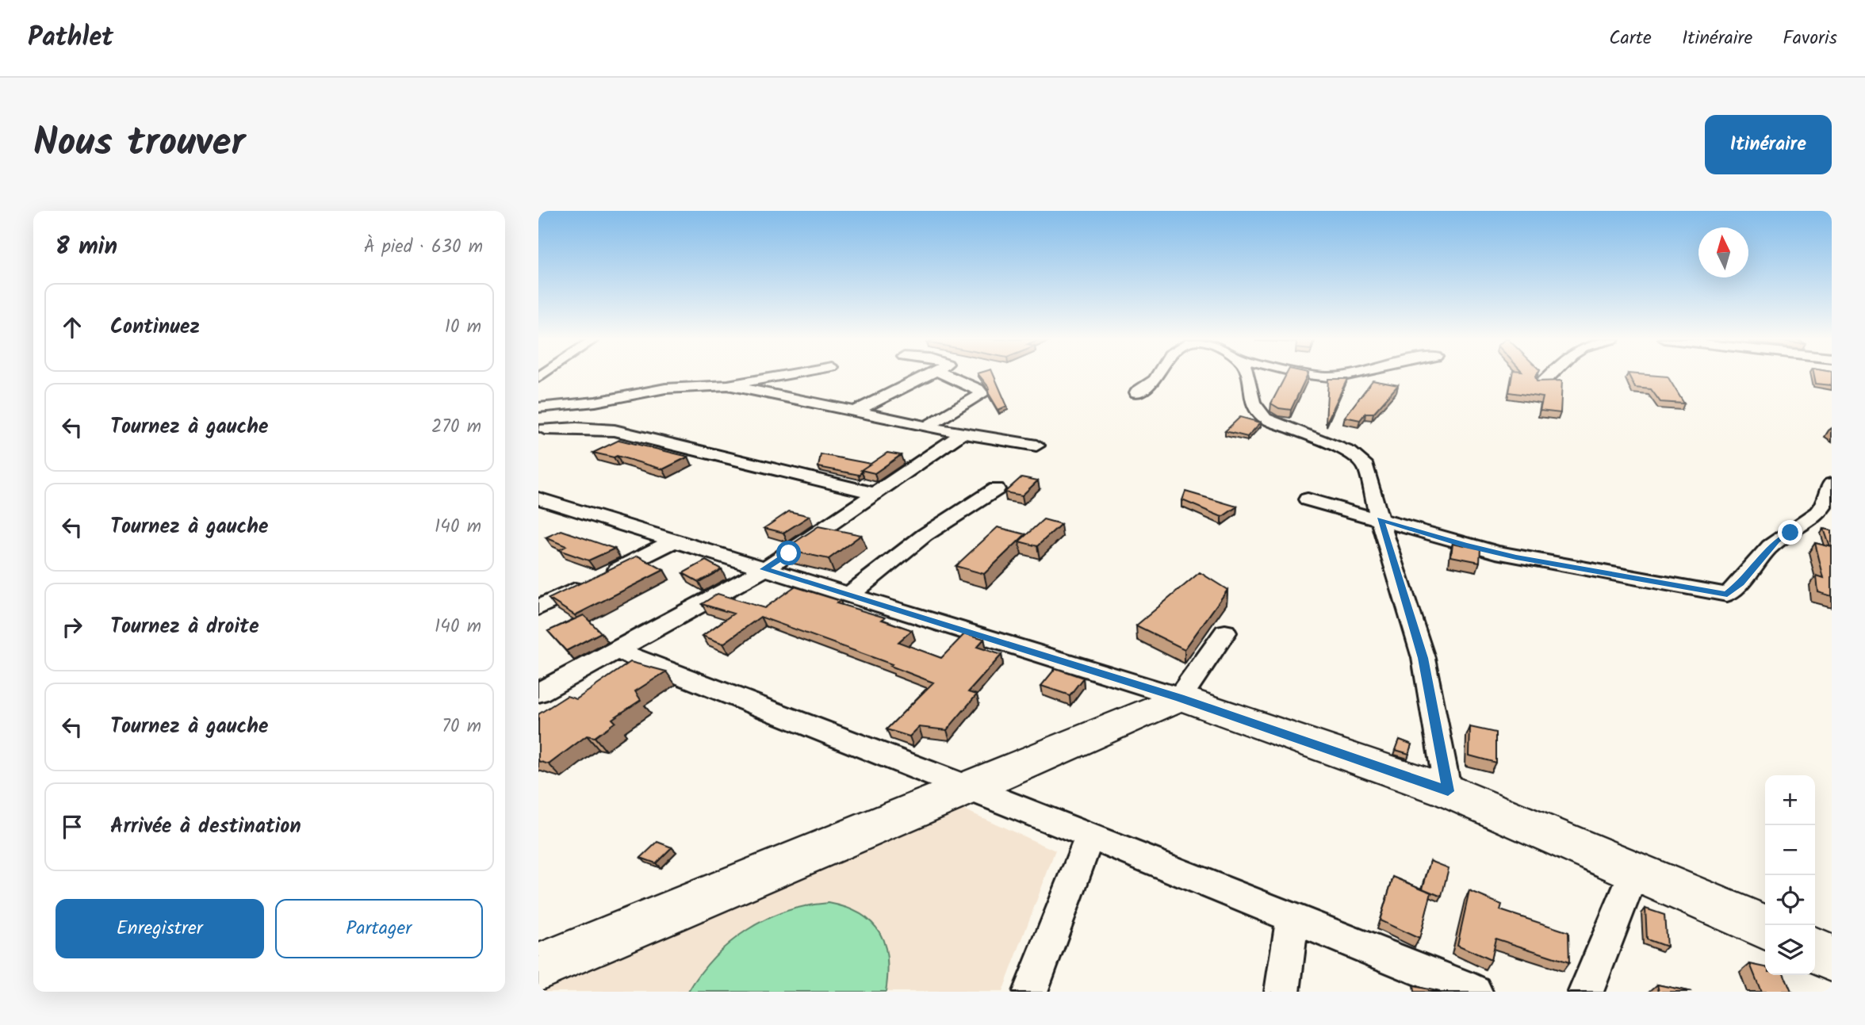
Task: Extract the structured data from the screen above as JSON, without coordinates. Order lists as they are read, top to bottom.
{
  "north": "top",
  "page": {
    "header": "Pathlet",
    "nav": ["Carte", "Itinéraire", "Favoris"],
    "title": "Nous trouver",
    "buttons": [
      "Itinéraire",
      ["Enregistrer", "Partager"]
    ],
    "heading": ["8 min", "À pied · 630 m"],
    "list": [
      ["Continuez", "10 m"],
      ["Tournez à gauche", "270 m"],
      ["Tournez à gauche", "140 m"],
      ["Tournez à droite", "140 m"],
      ["Tournez à gauche", "70 m"],
      "Arrivée à destination"
    ],
    "map_buttons": ["+", "−"]
  }
}
